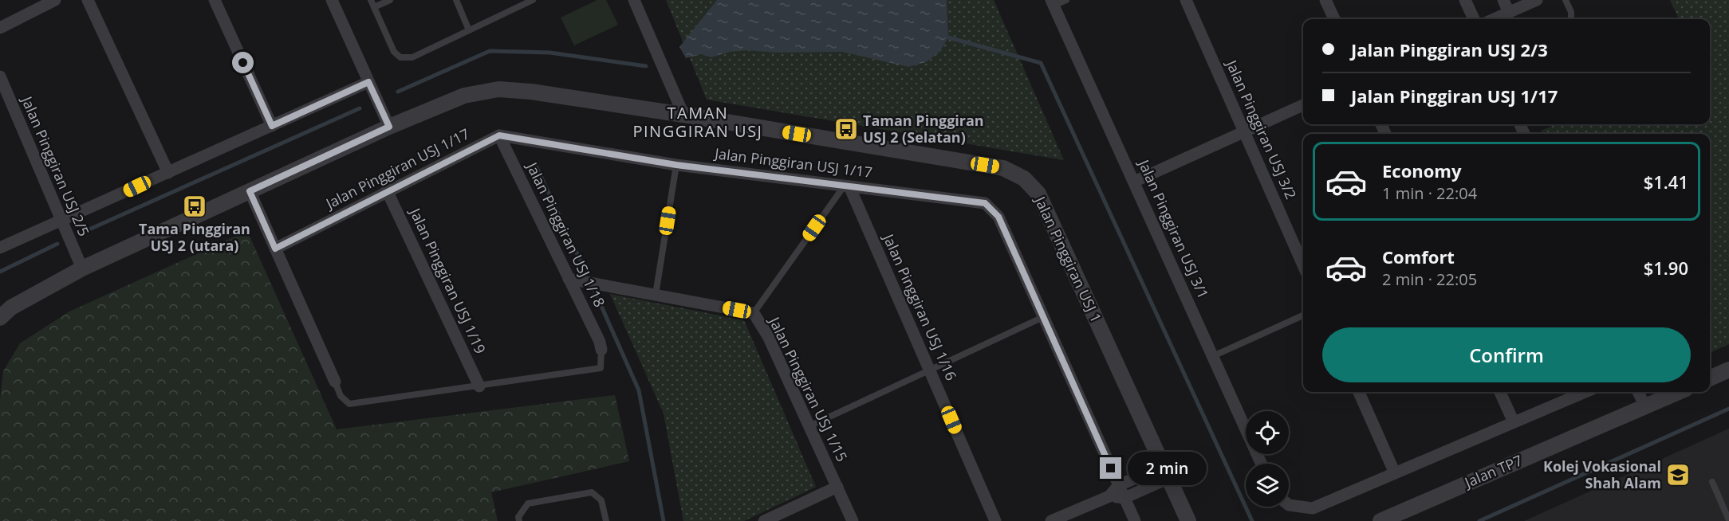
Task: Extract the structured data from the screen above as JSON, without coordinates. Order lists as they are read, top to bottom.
{
  "streets": {
    "street": [
      "Jalan Pinggiran USJ 3/2",
      "Jalan Pinggiran USJ 1/17",
      "Jalan Pinggiran USJ 2/5",
      "Jalan Pinggiran USJ 3/1",
      "Jalan Pinggiran USJ 1/18",
      "Jalan Pinggiran USJ 1",
      "Jalan Pinggiran USJ 1/19",
      "Jalan Pinggiran USJ 1/16",
      "Jalan Pinggiran USJ 1/15",
      "Jalan TP7"
    ]
  },
  "crossings": [
    ["Jalan Pinggiran USJ 1/17", "Jalan Pinggiran USJ 1/18"],
    ["Jalan Pinggiran USJ 1/17", "Jalan Pinggiran USJ 1/19"],
    ["Jalan Pinggiran USJ 1/17", "Jalan Pinggiran USJ 1/16"],
    ["Jalan Pinggiran USJ 2/5", "Jalan Pinggiran USJ 1"],
    ["Jalan Pinggiran USJ 1/18", "Jalan Pinggiran USJ 1/15"]
  ],
  "districts": ["TAMAN PINGGIRAN USJ"],
  "places": {
    "bus stop": ["Taman Pinggiran USJ 2 (Selatan)", "Tama Pinggiran USJ 2 (utara)"],
    "school or university": ["Kolej Vokasional Shah Alam"]
  },
  "page": {
    "banner": ["Jalan Pinggiran USJ 2/3", "Jalan Pinggiran USJ 1/17"],
    "list": [
      {
        "name": "Economy",
        "note": "1 min · 22:04",
        "value": "$1.41"
      },
      {
        "name": "Comfort",
        "note": "2 min · 22:05",
        "value": "$1.90"
      }
    ],
    "buttons": "Confirm",
    "bubble": "2 min"
  }
}
